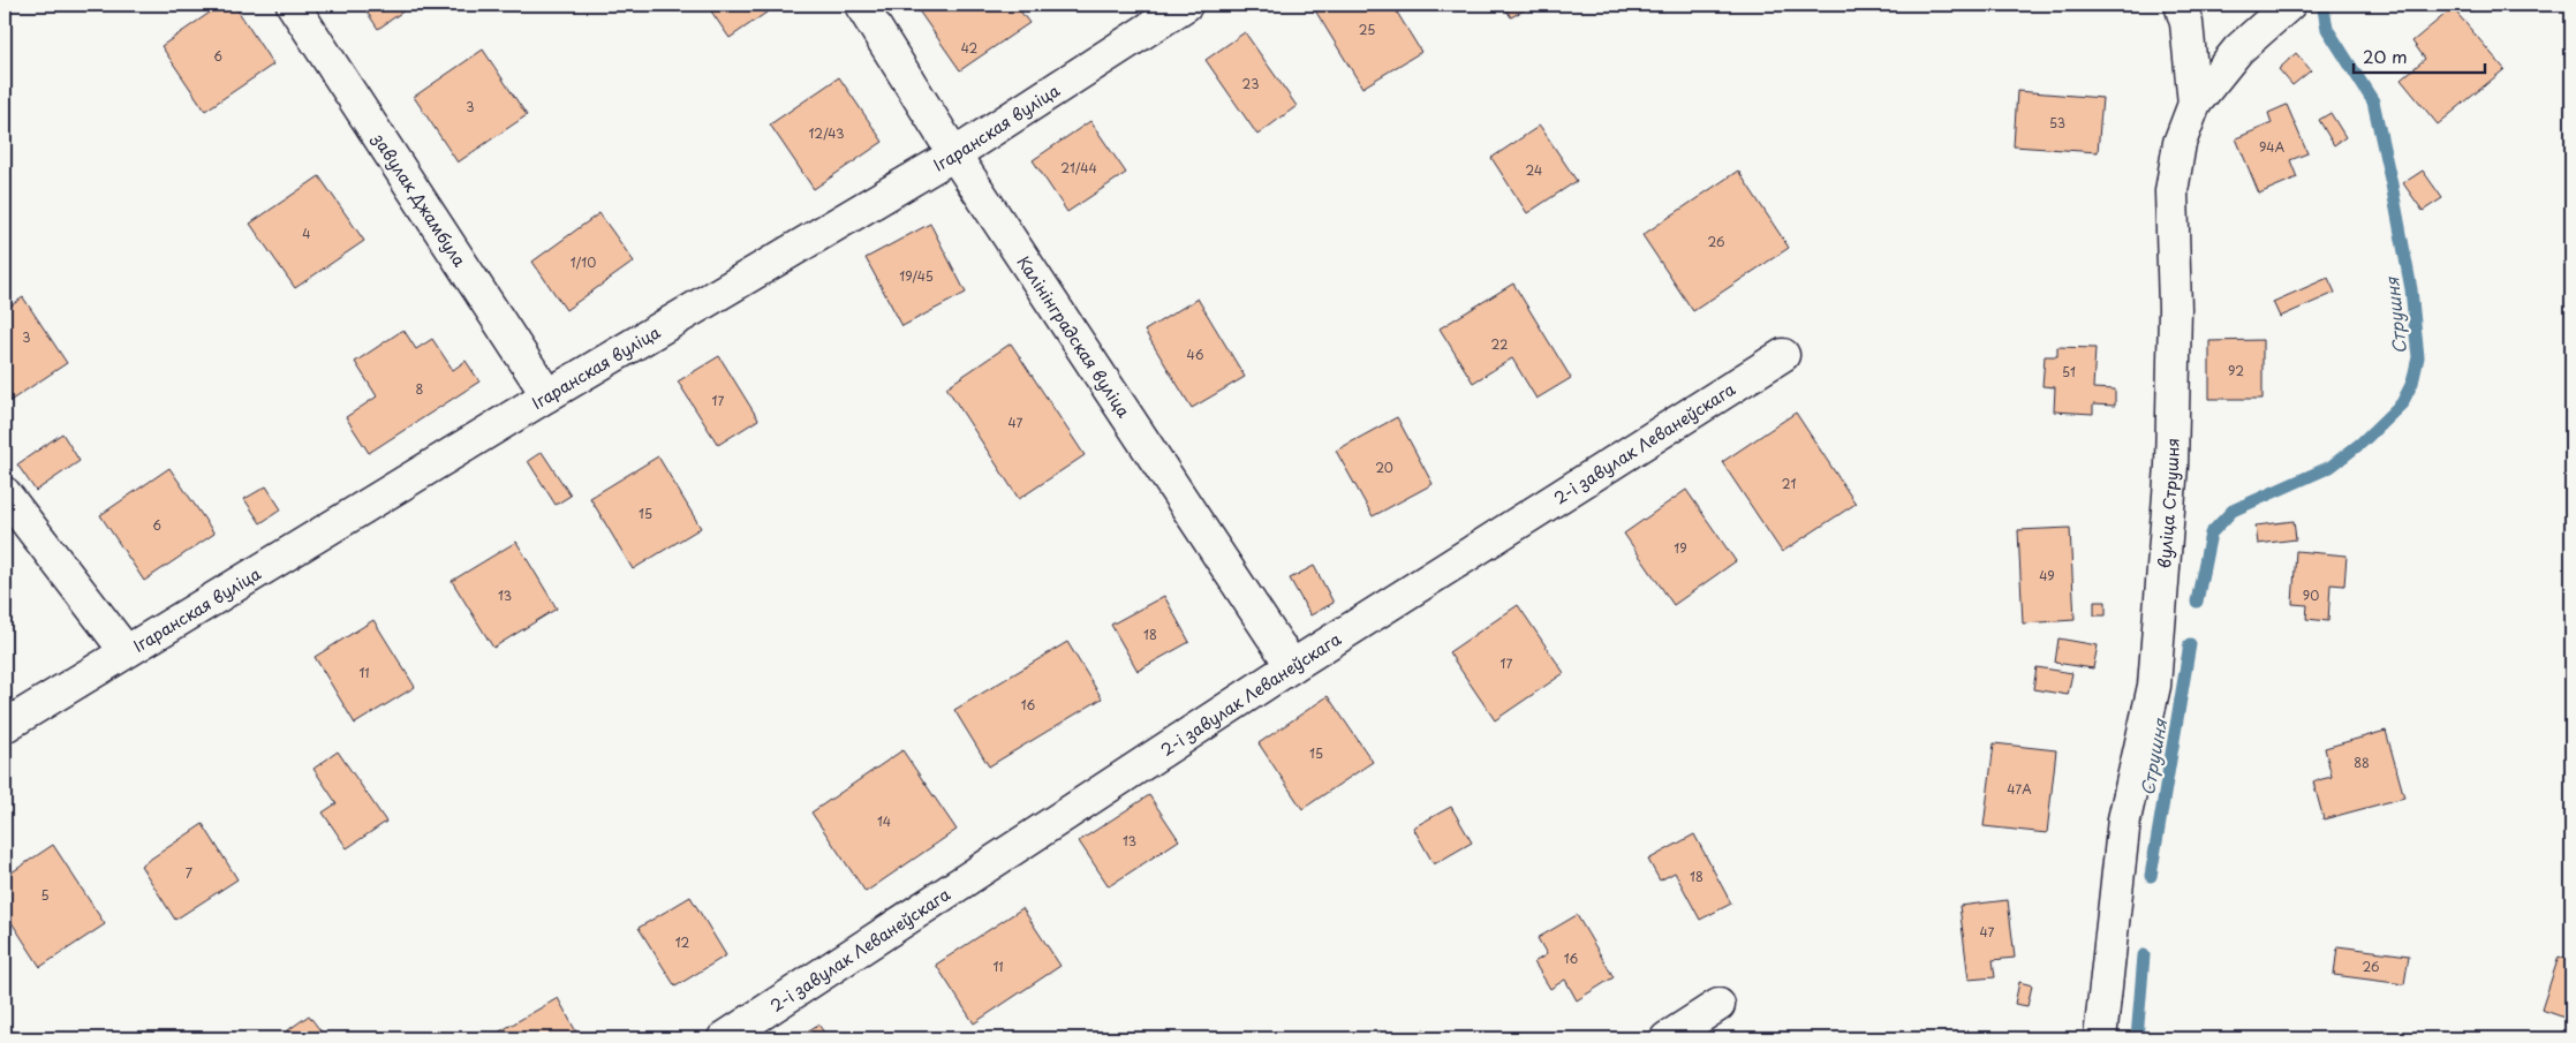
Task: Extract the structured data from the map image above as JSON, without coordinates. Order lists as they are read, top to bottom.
{
  "streets": {
    "street": [
      "Ігаранская вуліца",
      "завулак Джамбула",
      "Калінінградская вуліца",
      "2-і завулак Леванеўскага",
      "вуліца Струшня"
    ]
  },
  "crossings": [
    ["Ігаранская вуліца", "завулак Джамбула"],
    ["Ігаранская вуліца", "Калінінградская вуліца"],
    ["Калінінградская вуліца", "2-і завулак Леванеўскага"]
  ],
  "water": ["Струшня"],
  "house_numbers": [
    "25",
    "42",
    "6",
    "23",
    "3",
    "53",
    "12/43",
    "94А",
    "21/44",
    "24",
    "4",
    "26",
    "1/10",
    "19/45",
    "3",
    "22",
    "46",
    "92",
    "51",
    "8",
    "17",
    "47",
    "20",
    "21",
    "15",
    "6",
    "19",
    "49",
    "13",
    "90",
    "18",
    "17",
    "11",
    "16",
    "15",
    "88",
    "47А",
    "14",
    "13",
    "7",
    "18",
    "5",
    "47",
    "12",
    "16",
    "11",
    "26"
  ],
  "scale_bar": "20 m"
}
